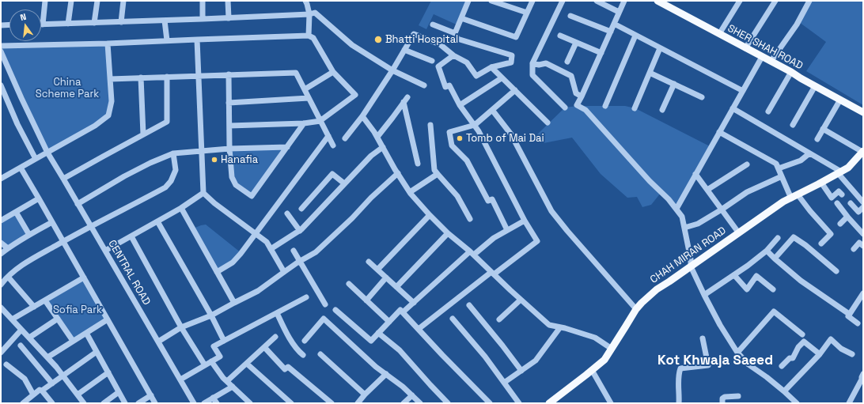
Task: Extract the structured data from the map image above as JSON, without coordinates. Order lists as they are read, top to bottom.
{
  "streets": {
    "main road": ["SHER SHAH ROAD", "CHAH MIRAN ROAD"],
    "street": ["CENTRAL ROAD"]
  },
  "districts": ["Kot Khwaja Saeed"],
  "parks": ["China Scheme Park", "Sofia Park"],
  "places": ["Bhatti Hospital", "Tomb of Mai Dai", "Hanafia"],
  "north": "top"
}
